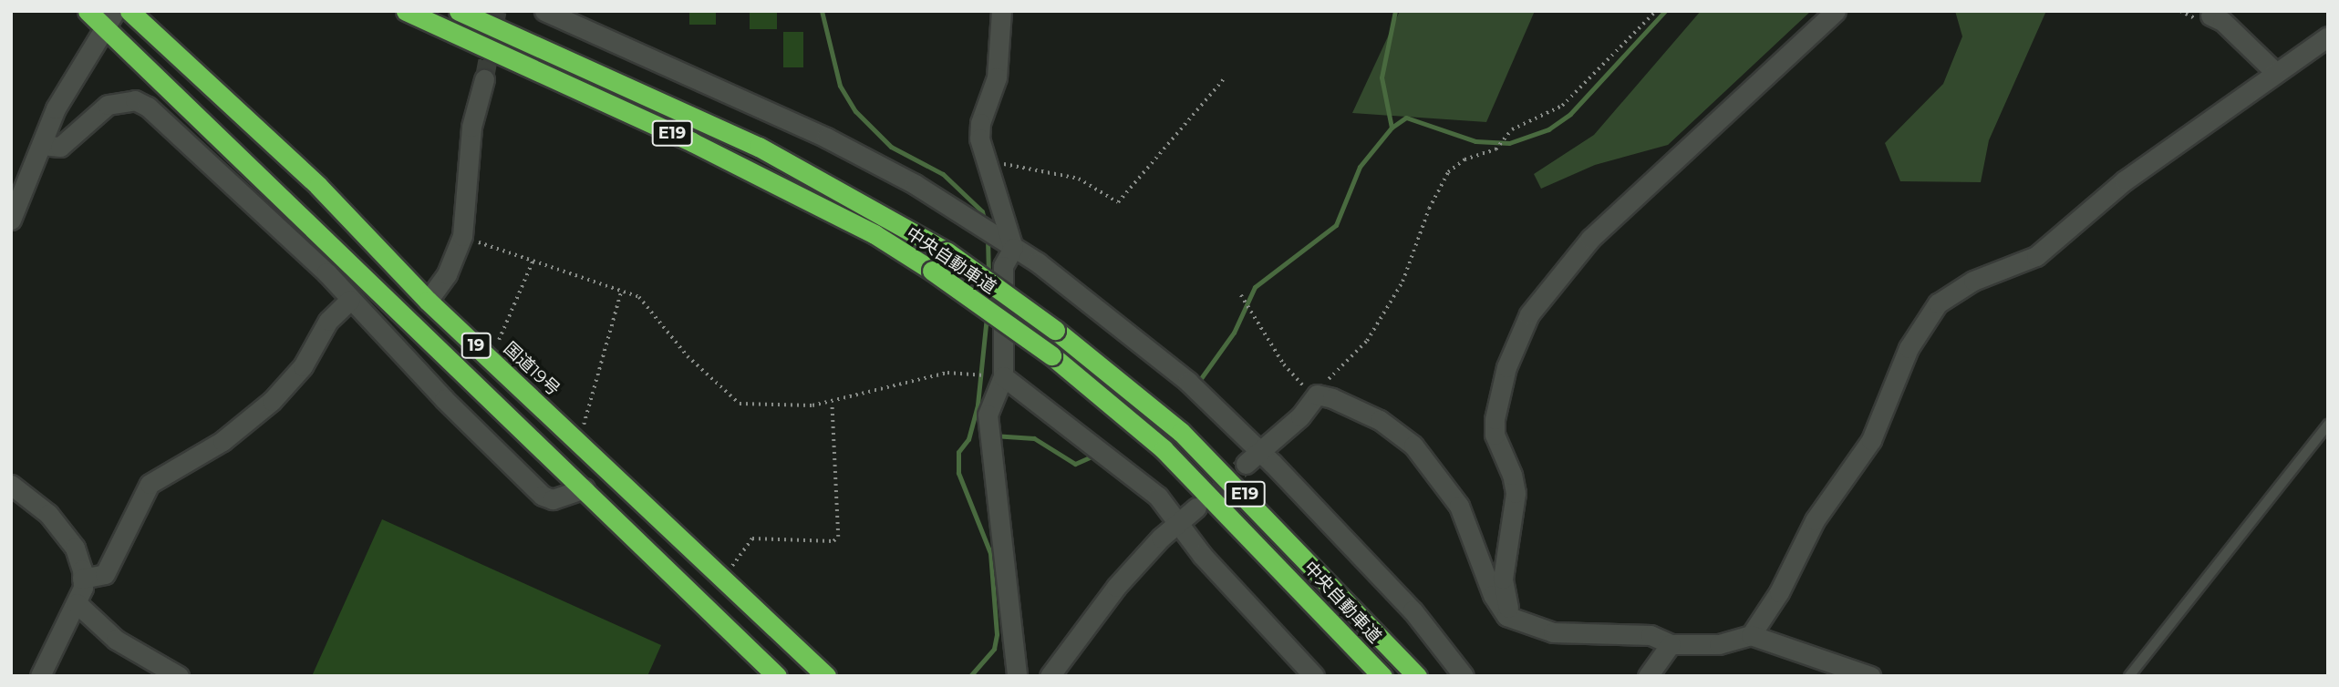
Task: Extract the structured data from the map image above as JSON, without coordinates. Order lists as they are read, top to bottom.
{
  "streets": {
    "highway": [
      "E19",
      "中央自動車道",
      "19",
      "国道19号"
    ]
  }
}
